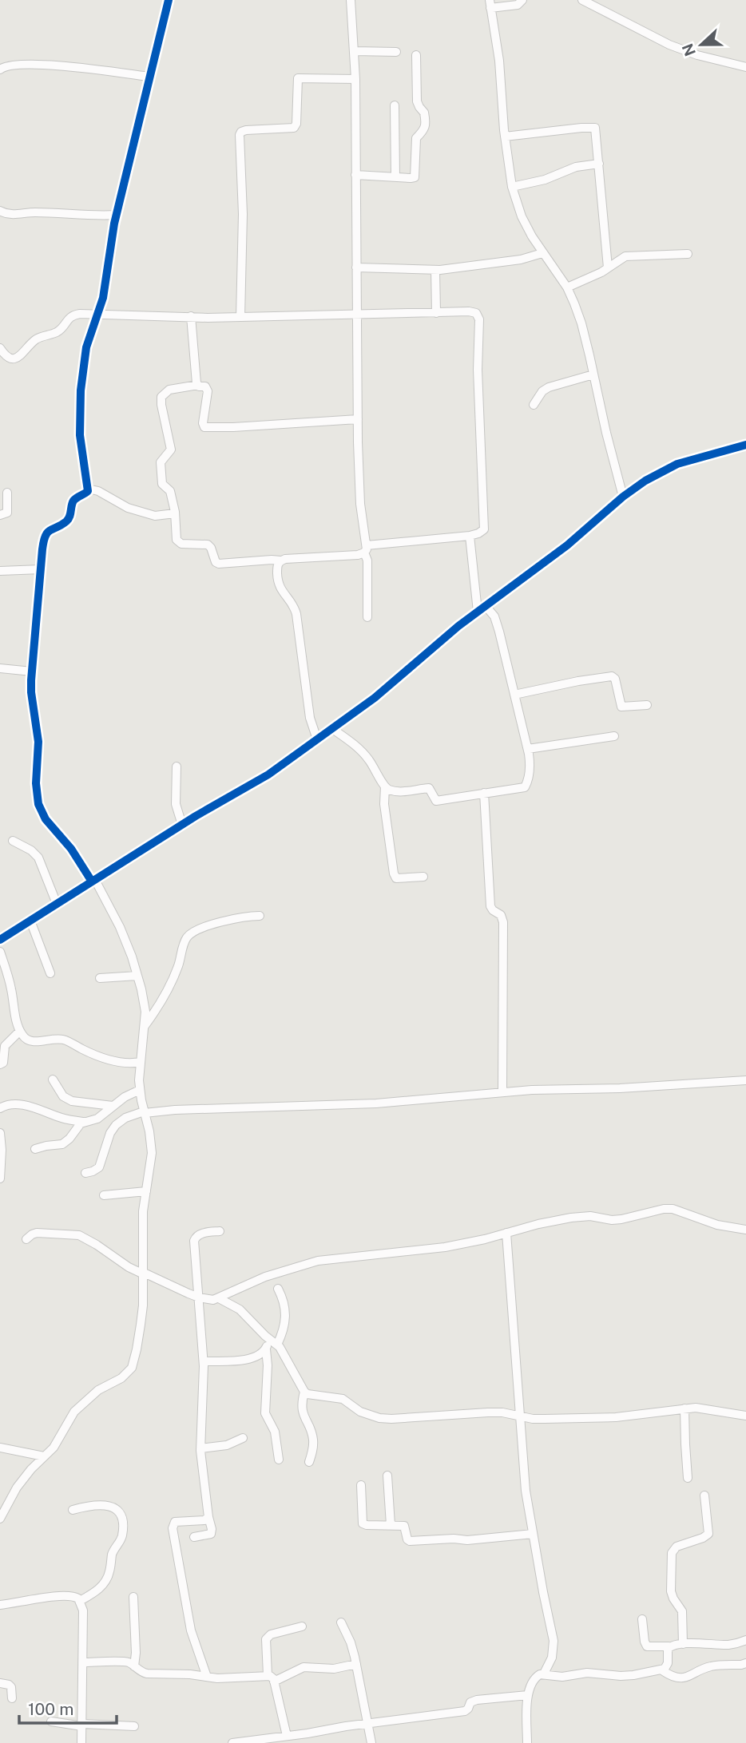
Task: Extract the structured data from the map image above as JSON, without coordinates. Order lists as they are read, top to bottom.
{
  "scale_bar": "100 m",
  "north": "left"
}
